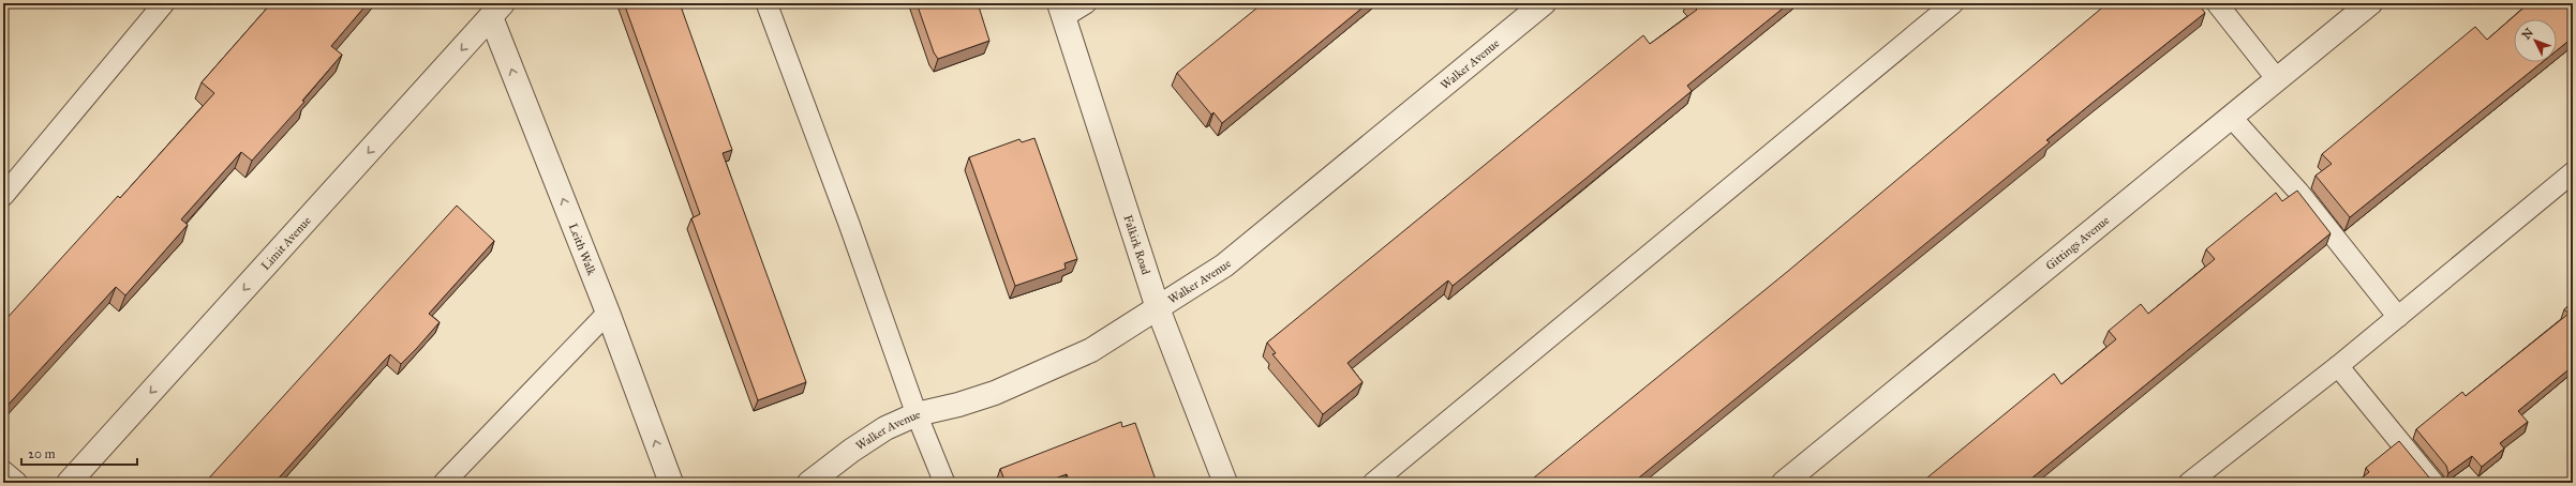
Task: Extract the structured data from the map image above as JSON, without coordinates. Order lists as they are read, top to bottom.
{
  "streets": {
    "street": [
      "Walker Avenue",
      "Limit Avenue",
      "Gittings Avenue",
      "Falkirk Road",
      "Leith Walk"
    ]
  },
  "crossings": [
    ["Walker Avenue", "Falkirk Road"],
    ["Limit Avenue", "Leith Walk"]
  ],
  "one_way": ["Limit Avenue", "Leith Walk"],
  "scale_bar": "20 m",
  "north": "top left"
}
